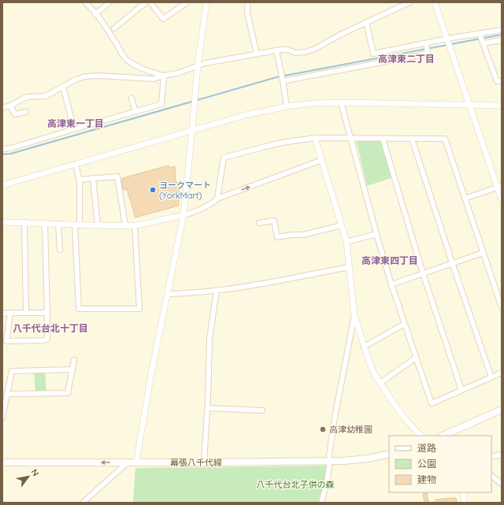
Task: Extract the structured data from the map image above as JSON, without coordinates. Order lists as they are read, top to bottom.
{
  "streets": {
    "main road": ["幕張八千代線"]
  },
  "districts": [
    "高津東二丁目",
    "高津東一丁目",
    "高津東四丁目",
    "八千代台北十丁目"
  ],
  "parks": ["八千代台北子供の森"],
  "places": ["ヨークマート (YorkMart)", "高津幼稚園"],
  "legend": ["道路", "公園", "建物"],
  "north": "top right"
}
